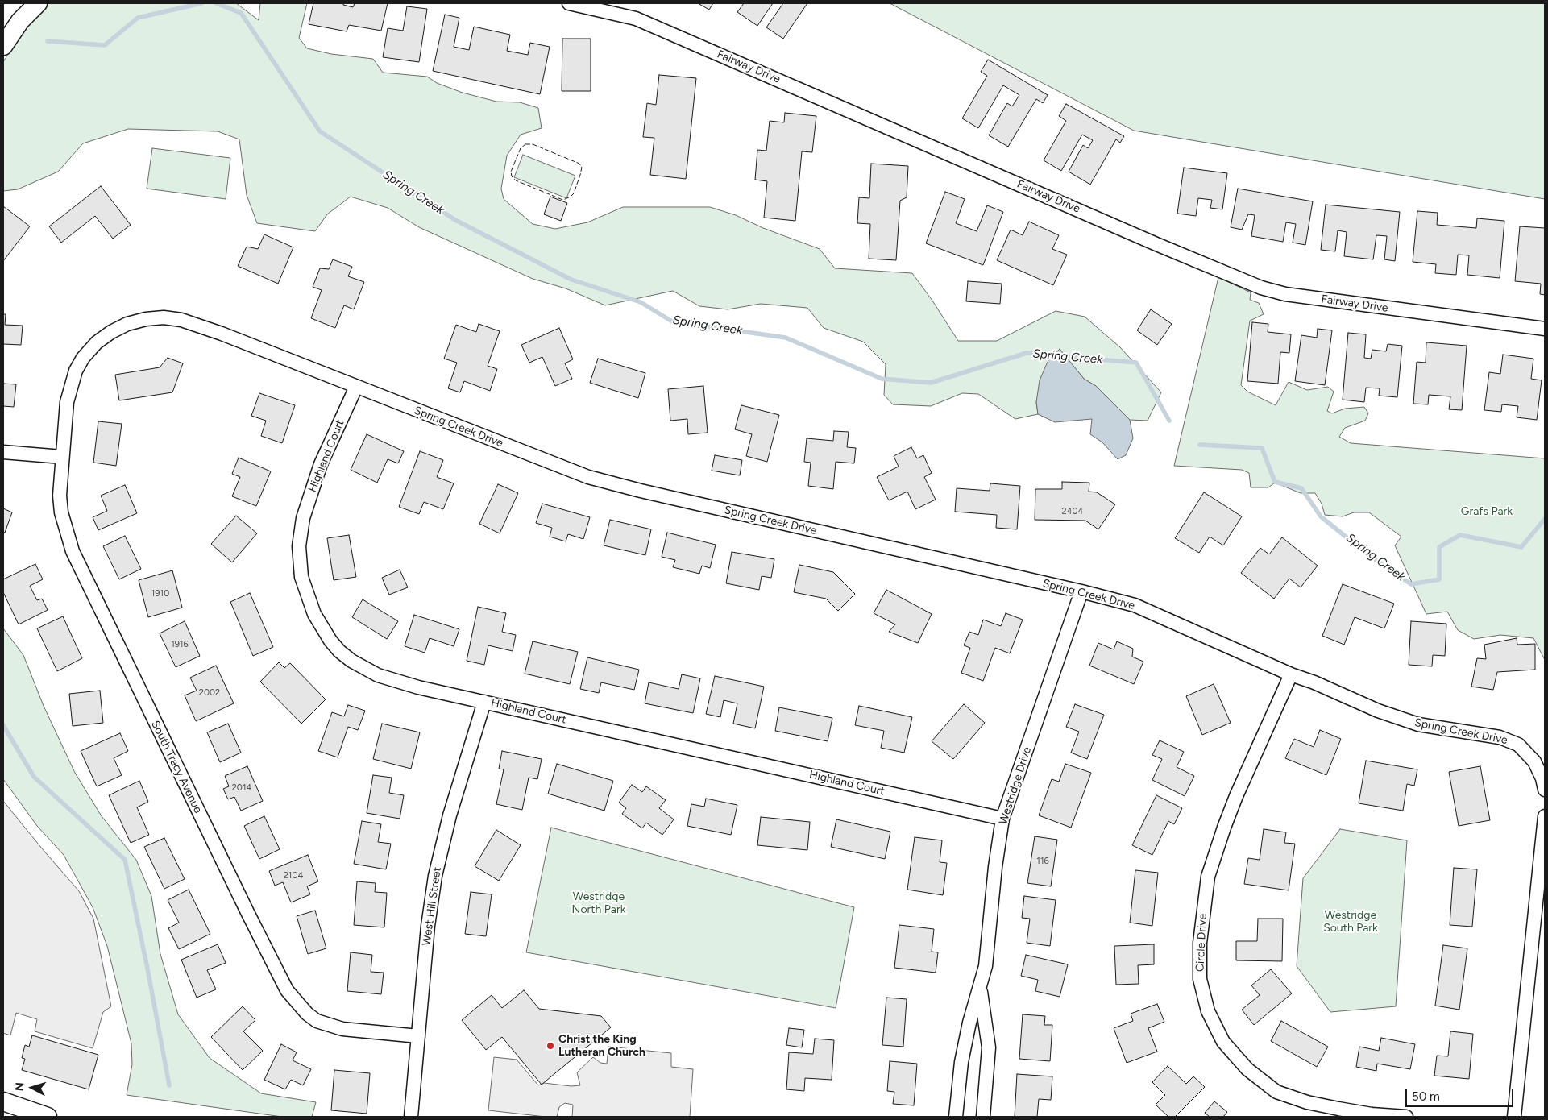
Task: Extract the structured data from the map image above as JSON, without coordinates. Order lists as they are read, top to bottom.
{
  "streets": {
    "street": [
      "Fairway Drive",
      "Spring Creek Drive",
      "Highland Court",
      "South Tracy Avenue",
      "Westridge Drive",
      "West Hill Street",
      "Circle Drive"
    ]
  },
  "crossings": [
    ["Spring Creek Drive", "Highland Court"],
    ["Spring Creek Drive", "South Tracy Avenue"],
    ["Spring Creek Drive", "Westridge Drive"],
    ["Spring Creek Drive", "Circle Drive"],
    ["Highland Court", "Westridge Drive"],
    ["Highland Court", "West Hill Street"],
    ["South Tracy Avenue", "West Hill Street"]
  ],
  "water": ["Spring Creek"],
  "parks": ["Grafs Park", "Westridge North Park", "Westridge South Park"],
  "places": ["Christ the King Lutheran Church"],
  "house_numbers": [
    "2404",
    "1910",
    "1916",
    "2002",
    "2014",
    "116",
    "2104"
  ],
  "scale_bar": "50 m",
  "north": "left"
}
